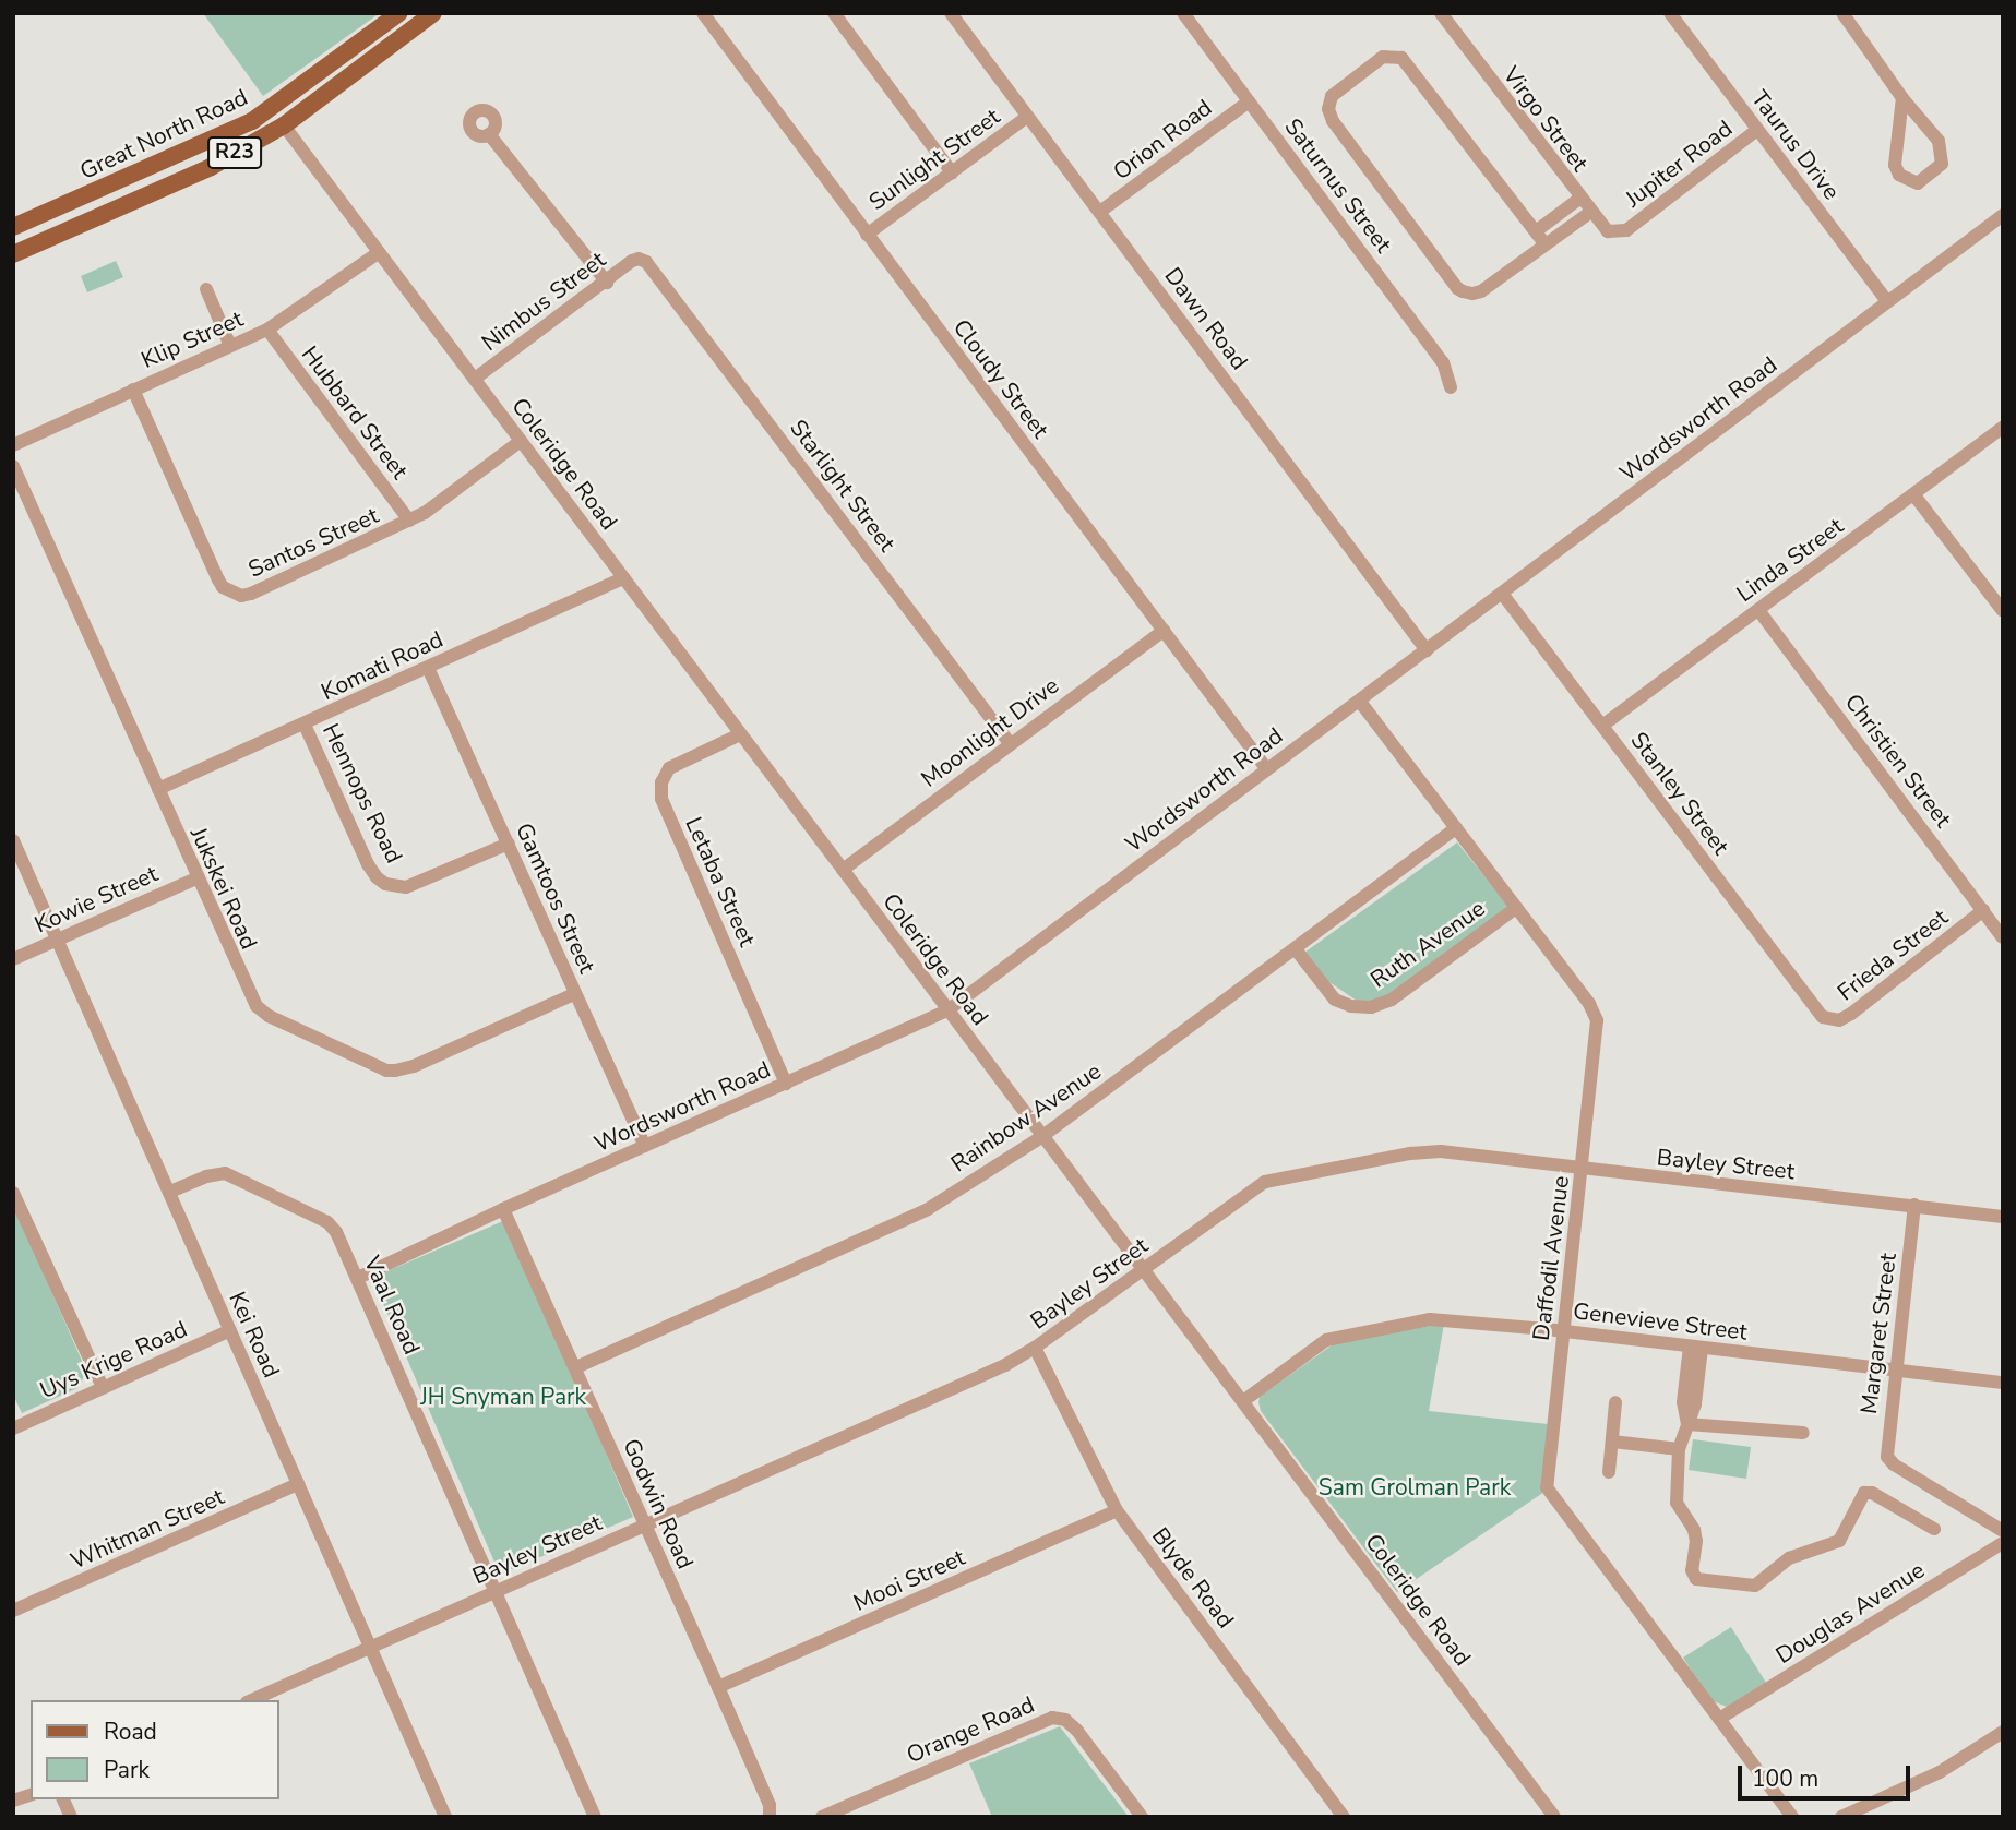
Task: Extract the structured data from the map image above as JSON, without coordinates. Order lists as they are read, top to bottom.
{
  "streets": {
    "main road": ["Great North Road", "R23"],
    "street": [
      "Virgo Street",
      "Orion Road",
      "Taurus Drive",
      "Sunlight Street",
      "Jupiter Road",
      "Saturnus Street",
      "Nimbus Street",
      "Dawn Road",
      "Klip Street",
      "Cloudy Street",
      "Hubbard Street",
      "Wordsworth Road",
      "Coleridge Road",
      "Starlight Street",
      "Santos Street",
      "Linda Street",
      "Komati Road",
      "Moonlight Drive",
      "Christien Street",
      "Hennops Road",
      "Stanley Street",
      "Letaba Street",
      "Jukskei Road",
      "Gamtoos Street",
      "Kowie Street",
      "Ruth Avenue",
      "Frieda Street",
      "Rainbow Avenue",
      "Bayley Street",
      "Daffodil Avenue",
      "Vaal Road",
      "Genevieve Street",
      "Margaret Street",
      "Kei Road",
      "Uys Krige Road",
      "Godwin Road",
      "Whitman Street",
      "Blyde Road",
      "Mooi Street",
      "Douglas Avenue",
      "Orange Road"
    ]
  },
  "crossings": [
    ["Virgo Street", "Jupiter Road"],
    ["Great North Road", "Coleridge Road"],
    ["Orion Road", "Saturnus Street"],
    ["Orion Road", "Dawn Road"],
    ["Taurus Drive", "Jupiter Road"],
    ["Taurus Drive", "Wordsworth Road"],
    ["Sunlight Street", "Dawn Road"],
    ["Sunlight Street", "Cloudy Street"],
    ["Nimbus Street", "Coleridge Road"],
    ["Nimbus Street", "Starlight Street"],
    ["Dawn Road", "Wordsworth Road"],
    ["Klip Street", "Hubbard Street"],
    ["Klip Street", "Coleridge Road"],
    ["Klip Street", "Santos Street"],
    ["Cloudy Street", "Wordsworth Road"],
    ["Cloudy Street", "Moonlight Drive"],
    ["Hubbard Street", "Santos Street"],
    ["Wordsworth Road", "Coleridge Road"],
    ["Wordsworth Road", "Stanley Street"],
    ["Wordsworth Road", "Letaba Street"],
    ["Wordsworth Road", "Gamtoos Street"],
    ["Wordsworth Road", "Daffodil Avenue"],
    ["Wordsworth Road", "Vaal Road"],
    ["Wordsworth Road", "Godwin Road"],
    ["Coleridge Road", "Santos Street"],
    ["Coleridge Road", "Komati Road"],
    ["Coleridge Road", "Moonlight Drive"],
    ["Coleridge Road", "Letaba Street"],
    ["Coleridge Road", "Rainbow Avenue"],
    ["Coleridge Road", "Bayley Street"],
    ["Coleridge Road", "Genevieve Street"],
    ["Starlight Street", "Moonlight Drive"],
    ["Linda Street", "Christien Street"],
    ["Linda Street", "Stanley Street"],
    ["Komati Road", "Hennops Road"],
    ["Komati Road", "Jukskei Road"],
    ["Komati Road", "Gamtoos Street"],
    ["Christien Street", "Frieda Street"],
    ["Hennops Road", "Gamtoos Street"],
    ["Stanley Street", "Frieda Street"],
    ["Jukskei Road", "Gamtoos Street"],
    ["Jukskei Road", "Kowie Street"],
    ["Kowie Street", "Kei Road"],
    ["Ruth Avenue", "Rainbow Avenue"],
    ["Ruth Avenue", "Daffodil Avenue"],
    ["Rainbow Avenue", "Daffodil Avenue"],
    ["Rainbow Avenue", "Godwin Road"],
    ["Bayley Street", "Daffodil Avenue"],
    ["Bayley Street", "Vaal Road"],
    ["Bayley Street", "Margaret Street"],
    ["Bayley Street", "Kei Road"],
    ["Bayley Street", "Godwin Road"],
    ["Bayley Street", "Blyde Road"],
    ["Daffodil Avenue", "Genevieve Street"],
    ["Daffodil Avenue", "Douglas Avenue"],
    ["Vaal Road", "Kei Road"],
    ["Genevieve Street", "Margaret Street"],
    ["Kei Road", "Uys Krige Road"],
    ["Kei Road", "Whitman Street"],
    ["Godwin Road", "Mooi Street"],
    ["Blyde Road", "Mooi Street"]
  ],
  "parks": ["JH Snyman Park", "Sam Grolman Park"],
  "legend": ["Road", "Park"],
  "scale_bar": "100 m"
}
